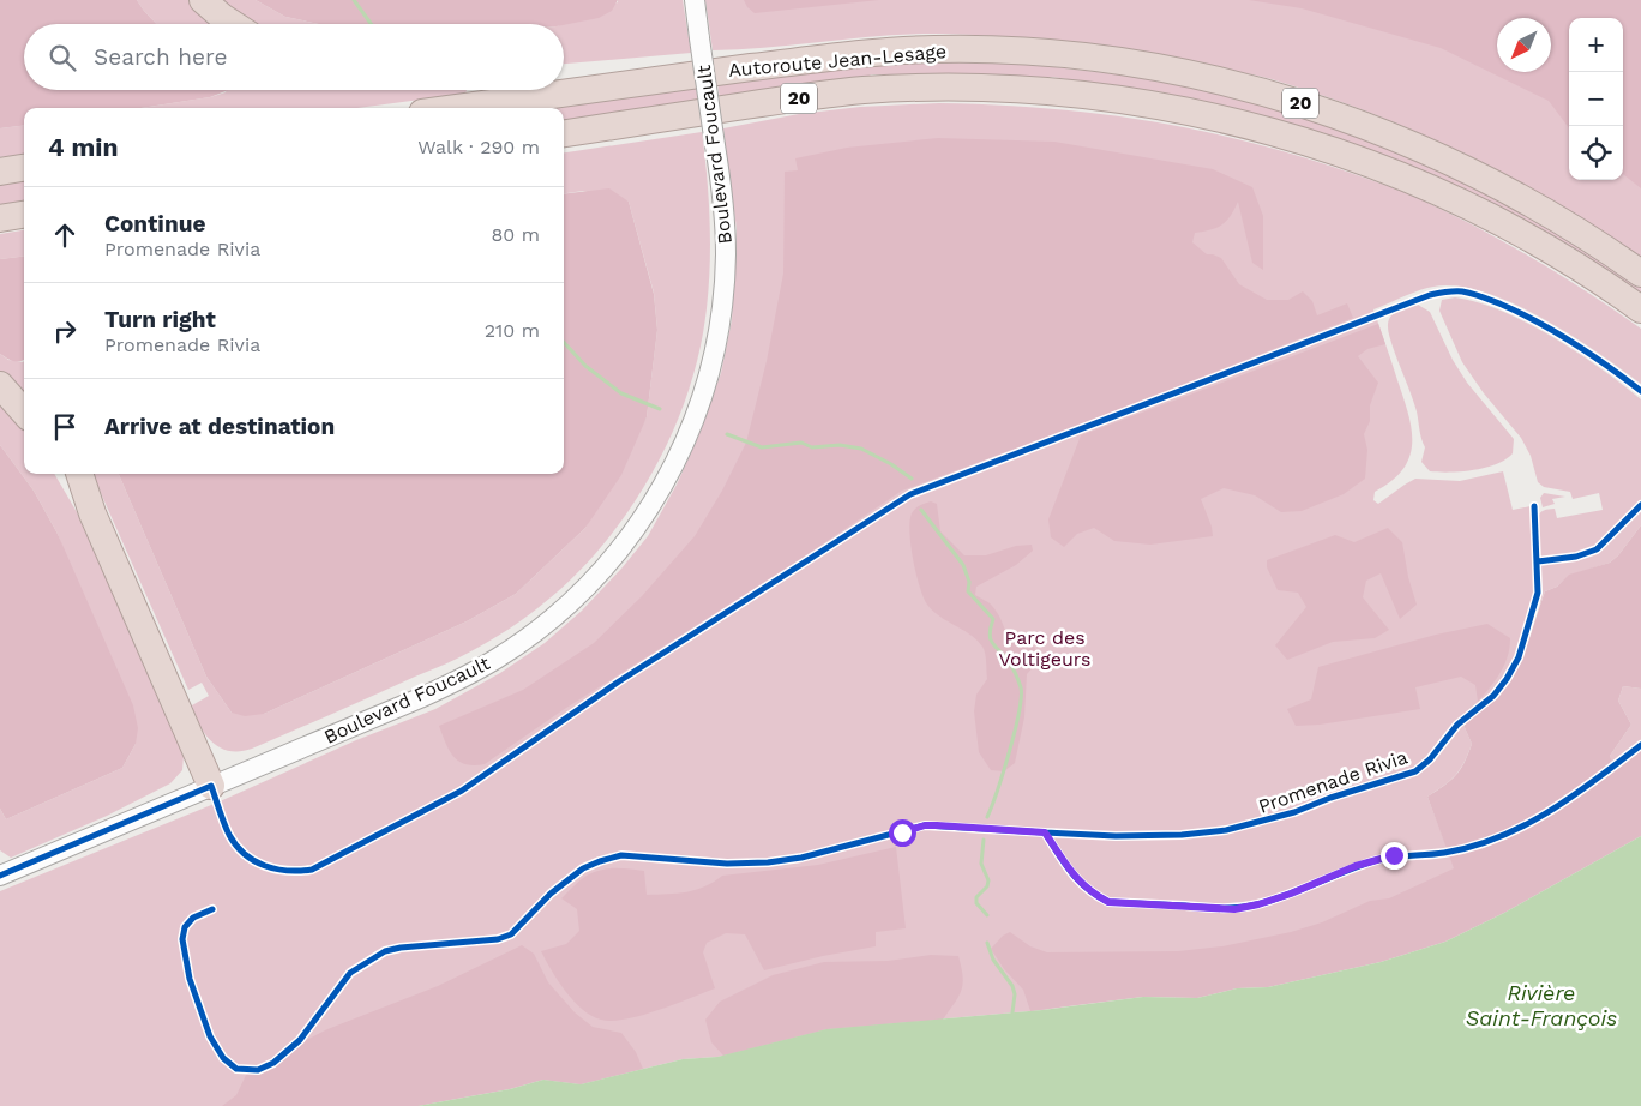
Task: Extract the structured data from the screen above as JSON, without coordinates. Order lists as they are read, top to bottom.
{
  "streets": {
    "highway": ["Autoroute Jean-Lesage", "20"],
    "street": ["Boulevard Foucault"],
    "cycle path": ["Promenade Rivia"]
  },
  "water": ["Rivière Saint-François"],
  "parks": ["Parc des Voltigeurs"],
  "north": "bottom left",
  "page": {
    "map_buttons": ["+", "−"],
    "search": "Search here",
    "heading": ["4 min", "Walk · 290 m"],
    "list": [
      ["Continue", "Promenade Rivia", "80 m"],
      ["Turn right", "Promenade Rivia", "210 m"],
      "Arrive at destination"
    ]
  }
}
